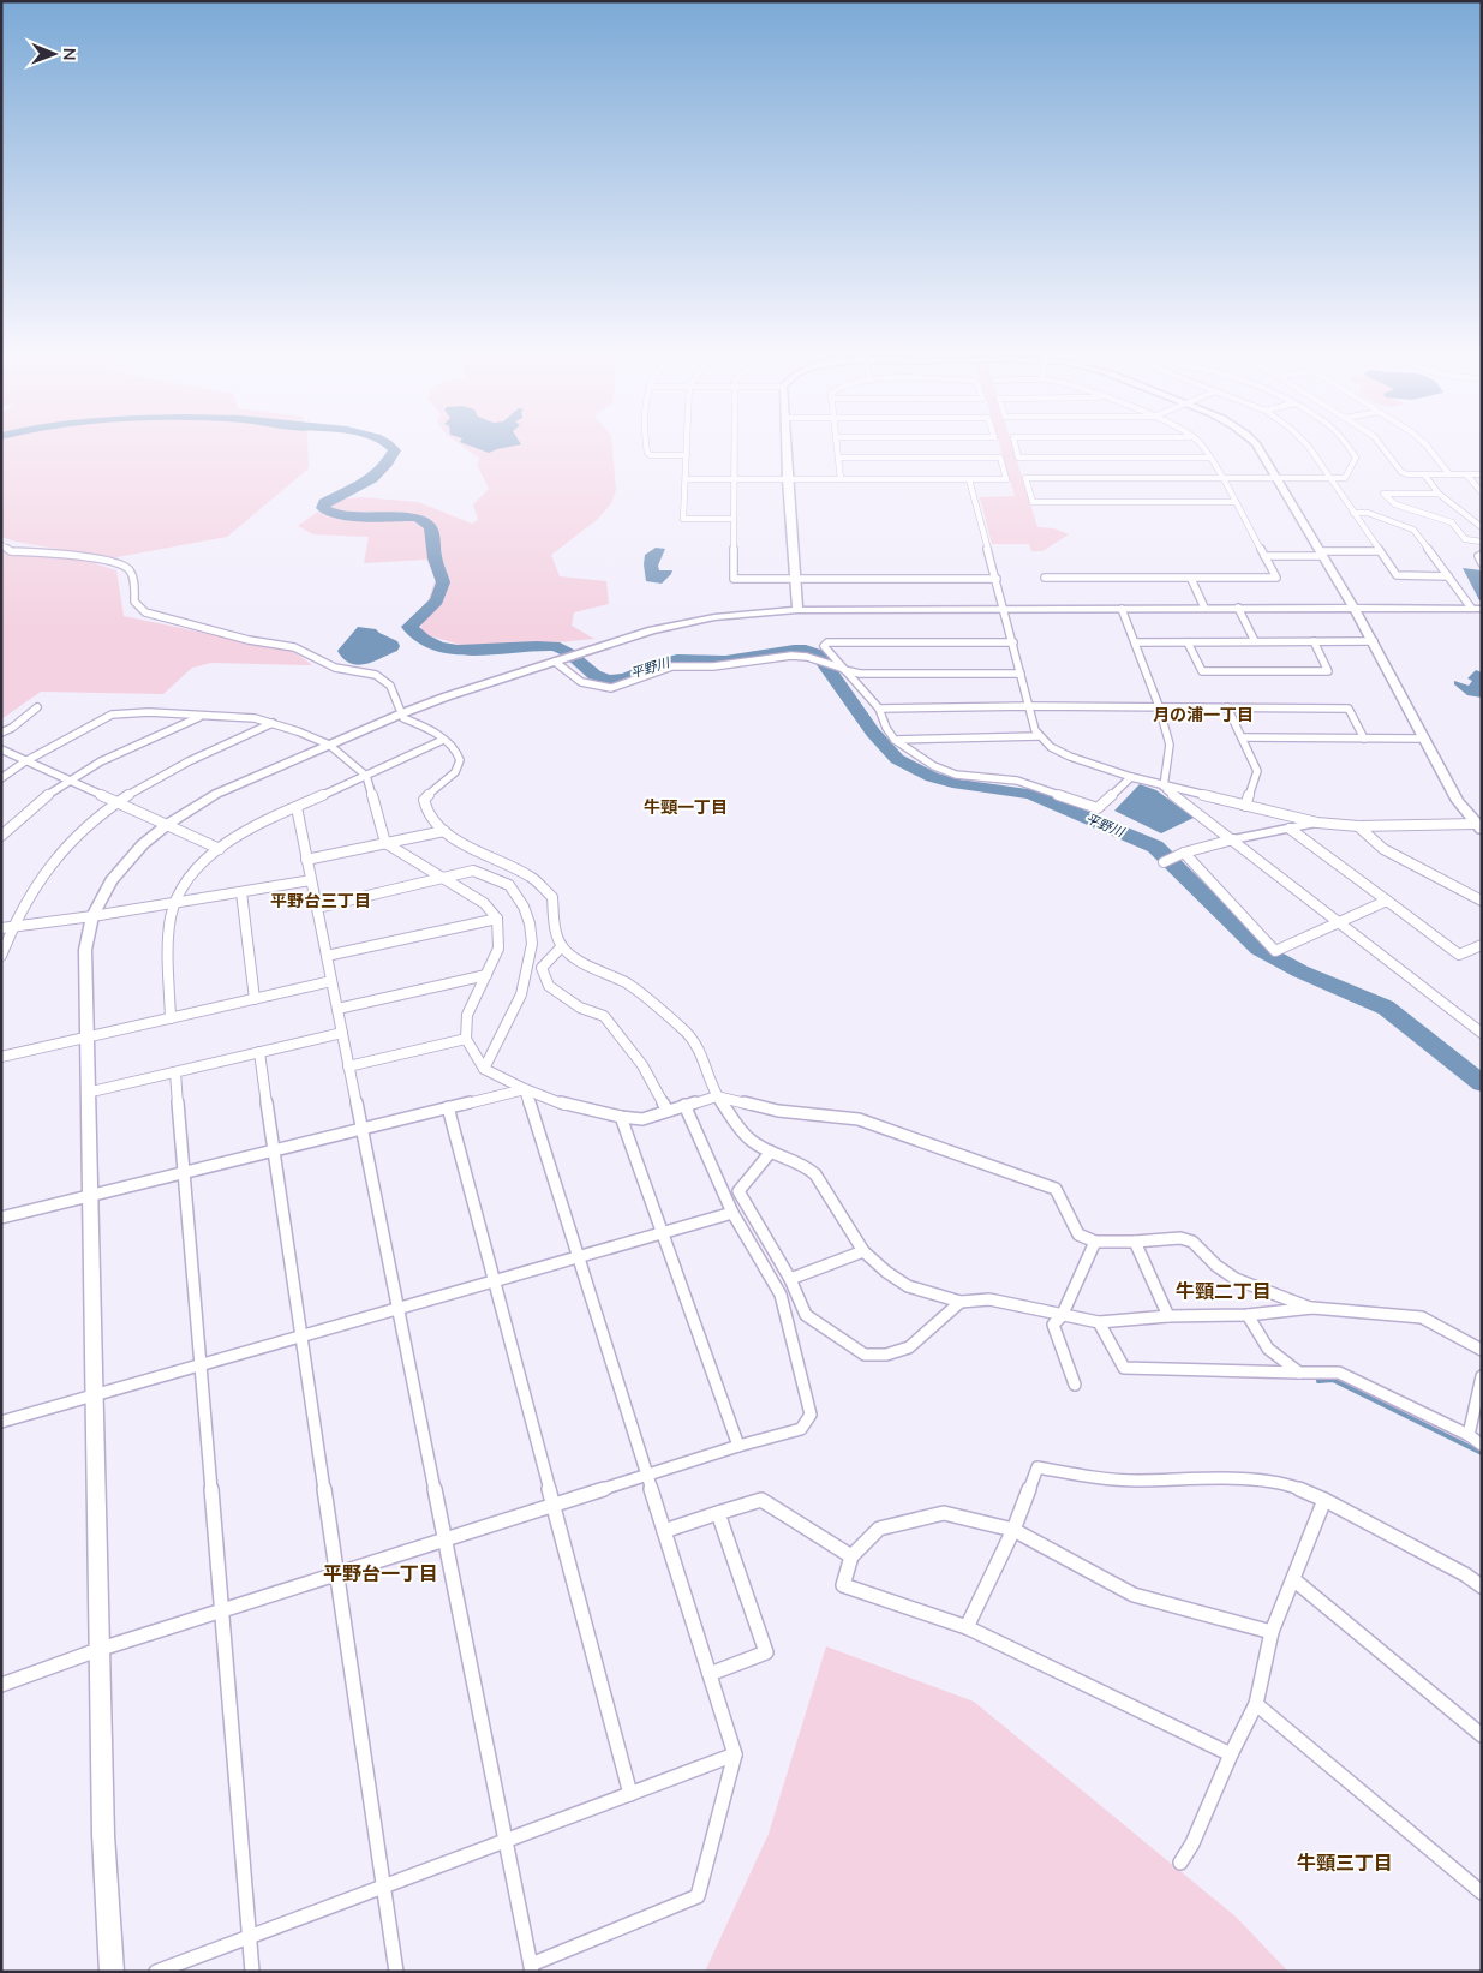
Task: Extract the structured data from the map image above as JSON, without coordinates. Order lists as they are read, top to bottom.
{
  "districts": [
    "月の浦一丁目",
    "牛頸一丁目",
    "平野台三丁目",
    "牛頸二丁目",
    "平野台一丁目",
    "牛頸三丁目"
  ],
  "water": ["平野川"],
  "north": "right"
}
